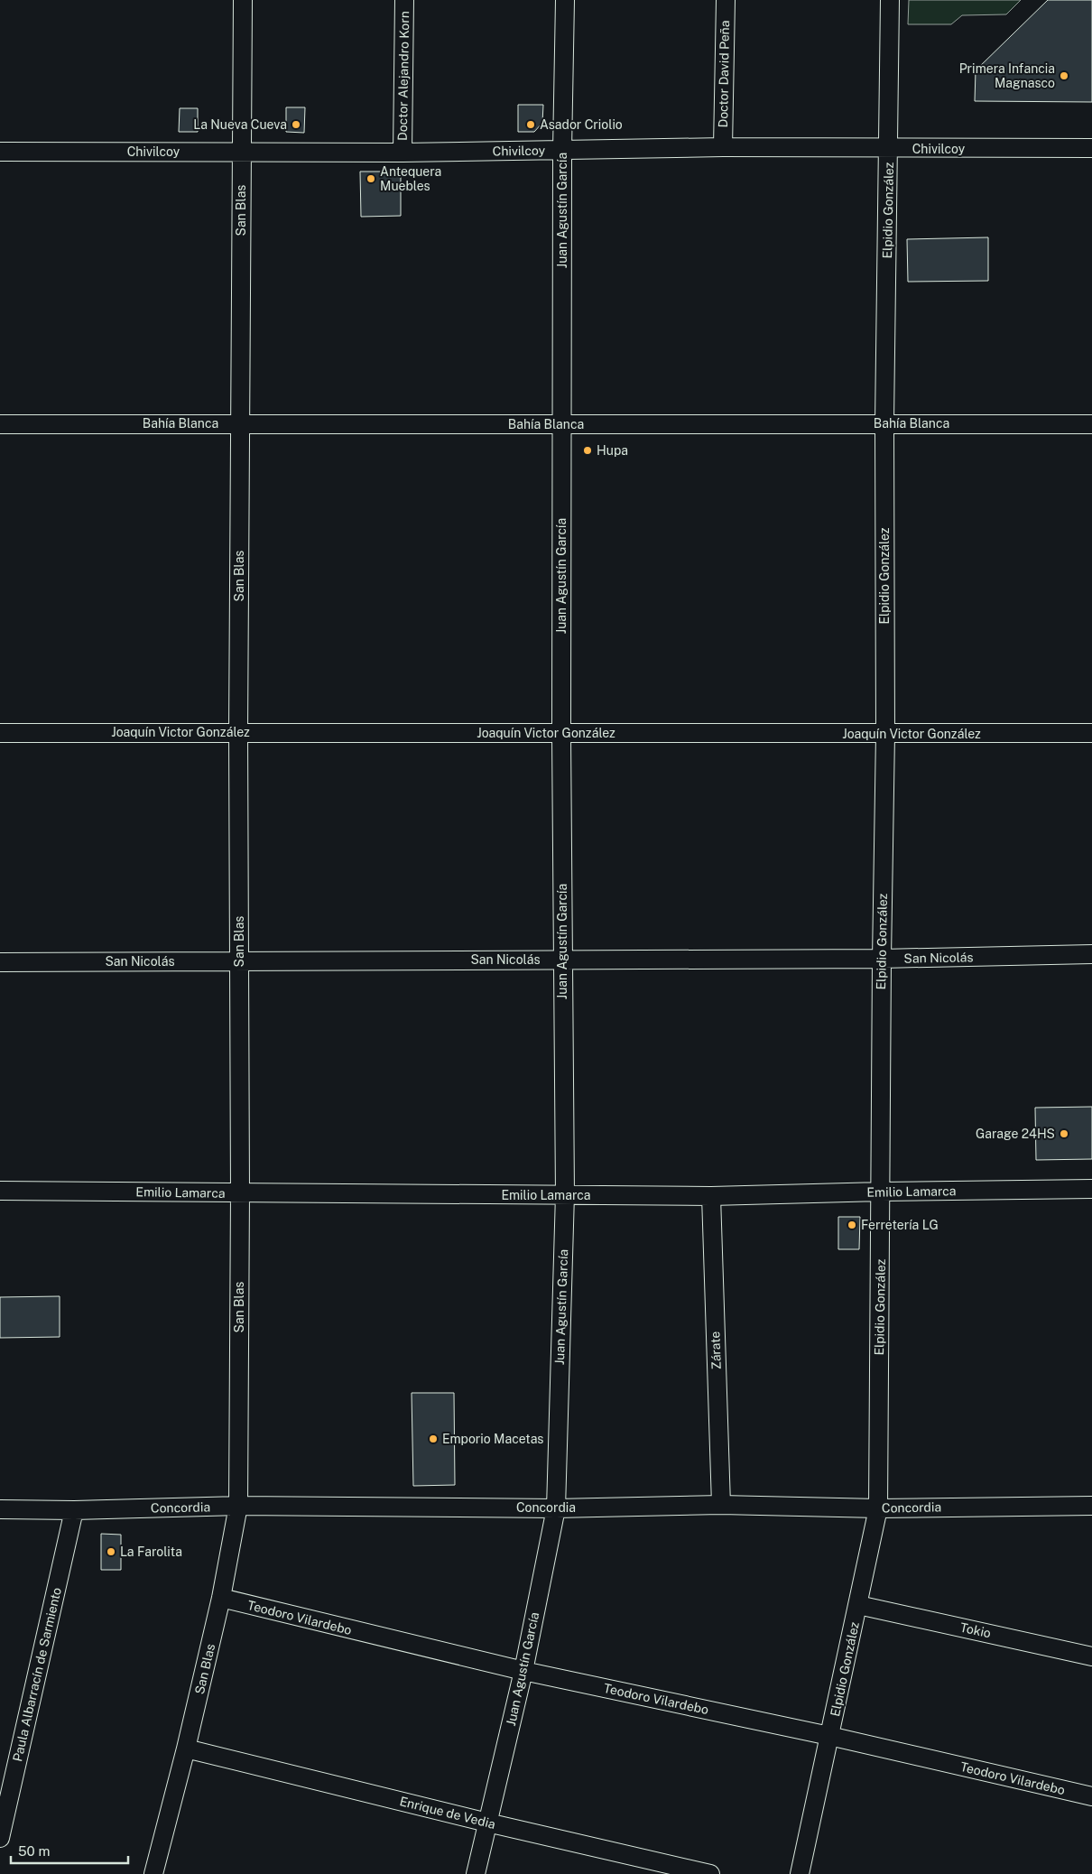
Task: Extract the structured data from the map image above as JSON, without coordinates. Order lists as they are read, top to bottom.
{
  "streets": {
    "street": [
      "Doctor David Peña",
      "Doctor Alejandro Korn",
      "Chivilcoy",
      "San Blas",
      "Juan Agustín García",
      "Elpidio González",
      "Bahía Blanca",
      "Joaquín Victor González",
      "San Nicolás",
      "Emilio Lamarca",
      "Zárate",
      "Concordia",
      "Teodoro Vilardebo",
      "Tokio",
      "Paula Albarracín de Sarmiento",
      "Enrique de Vedia"
    ]
  },
  "crossings": [
    ["Doctor David Peña", "Chivilcoy"],
    ["Doctor Alejandro Korn", "Chivilcoy"],
    ["Chivilcoy", "San Blas"],
    ["Chivilcoy", "Juan Agustín García"],
    ["Chivilcoy", "Elpidio González"],
    ["San Blas", "Bahía Blanca"],
    ["San Blas", "Joaquín Victor González"],
    ["San Blas", "San Nicolás"],
    ["San Blas", "Emilio Lamarca"],
    ["San Blas", "Concordia"],
    ["San Blas", "Teodoro Vilardebo"],
    ["San Blas", "Enrique de Vedia"],
    ["Juan Agustín García", "Bahía Blanca"],
    ["Juan Agustín García", "Joaquín Victor González"],
    ["Juan Agustín García", "San Nicolás"],
    ["Juan Agustín García", "Emilio Lamarca"],
    ["Juan Agustín García", "Concordia"],
    ["Juan Agustín García", "Teodoro Vilardebo"],
    ["Juan Agustín García", "Enrique de Vedia"],
    ["Elpidio González", "Bahía Blanca"],
    ["Elpidio González", "Joaquín Victor González"],
    ["Elpidio González", "San Nicolás"],
    ["Elpidio González", "Emilio Lamarca"],
    ["Elpidio González", "Concordia"],
    ["Elpidio González", "Teodoro Vilardebo"],
    ["Elpidio González", "Tokio"],
    ["Emilio Lamarca", "Zárate"],
    ["Zárate", "Concordia"],
    ["Concordia", "Paula Albarracín de Sarmiento"]
  ],
  "places": [
    "Primera Infancia Magnasco",
    "La Nueva Cueva",
    "Asador Criolio",
    "Antequera Muebles",
    "Hupa",
    "Garage 24HS",
    "Ferretería LG",
    "Emporio Macetas",
    "La Farolita"
  ],
  "scale_bar": "50 m"
}
